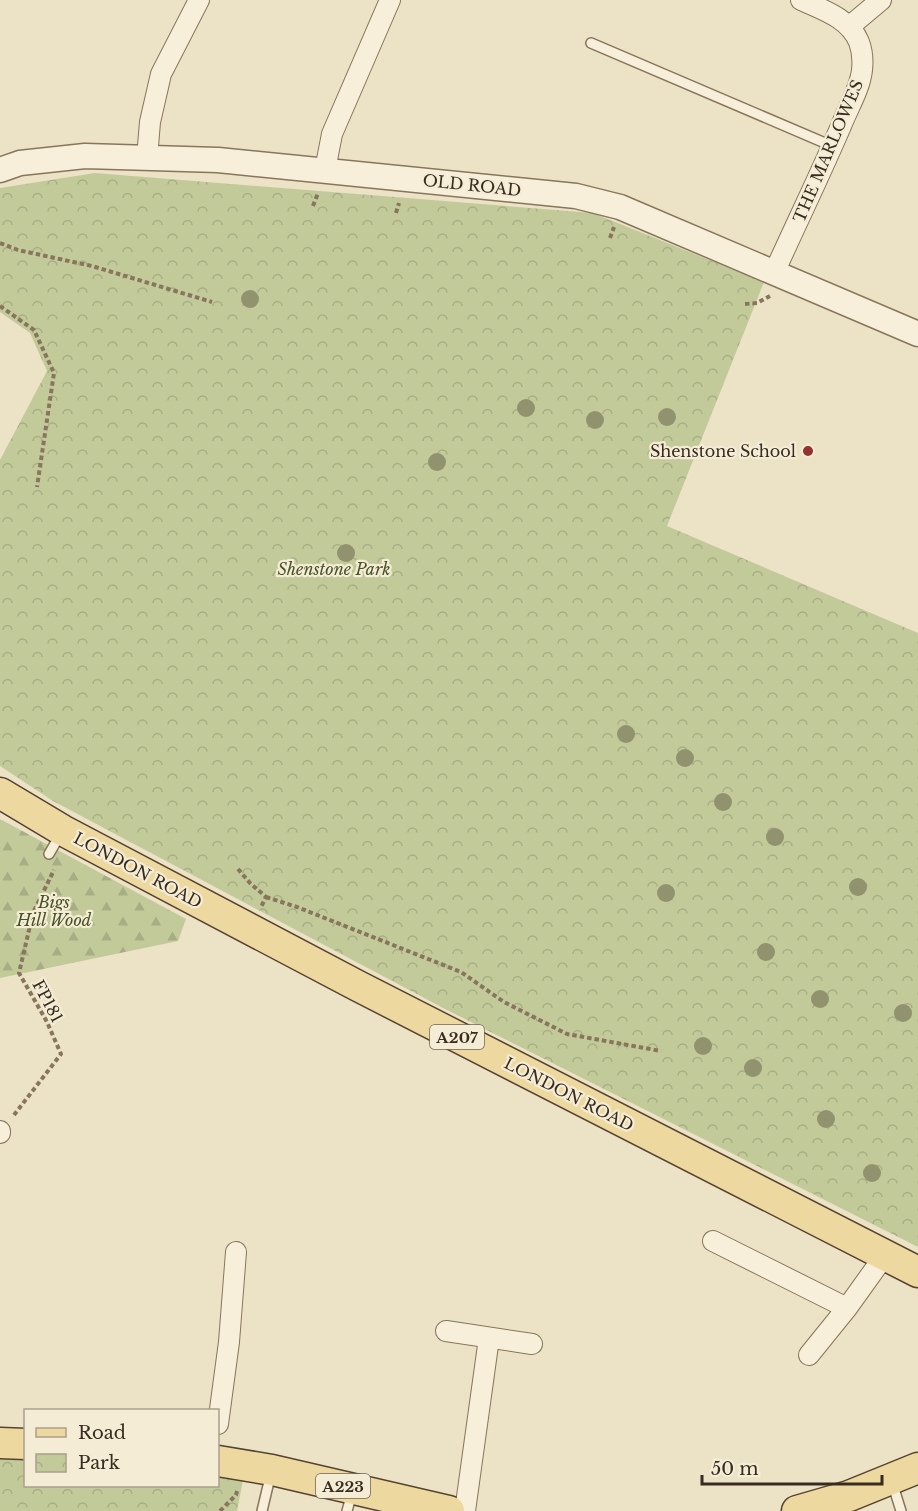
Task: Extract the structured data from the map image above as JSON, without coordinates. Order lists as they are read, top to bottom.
{
  "streets": {
    "main road": ["LONDON ROAD", "A207", "A223"],
    "street": ["THE MARLOWES", "OLD ROAD"],
    "path": ["FP181"]
  },
  "crossings": [
    ["THE MARLOWES", "OLD ROAD"],
    ["LONDON ROAD", "FP181"]
  ],
  "parks": ["Shenstone Park", "Bigs Hill Wood"],
  "places": ["Shenstone School"],
  "legend": ["Road", "Park"],
  "scale_bar": "50 m"
}
